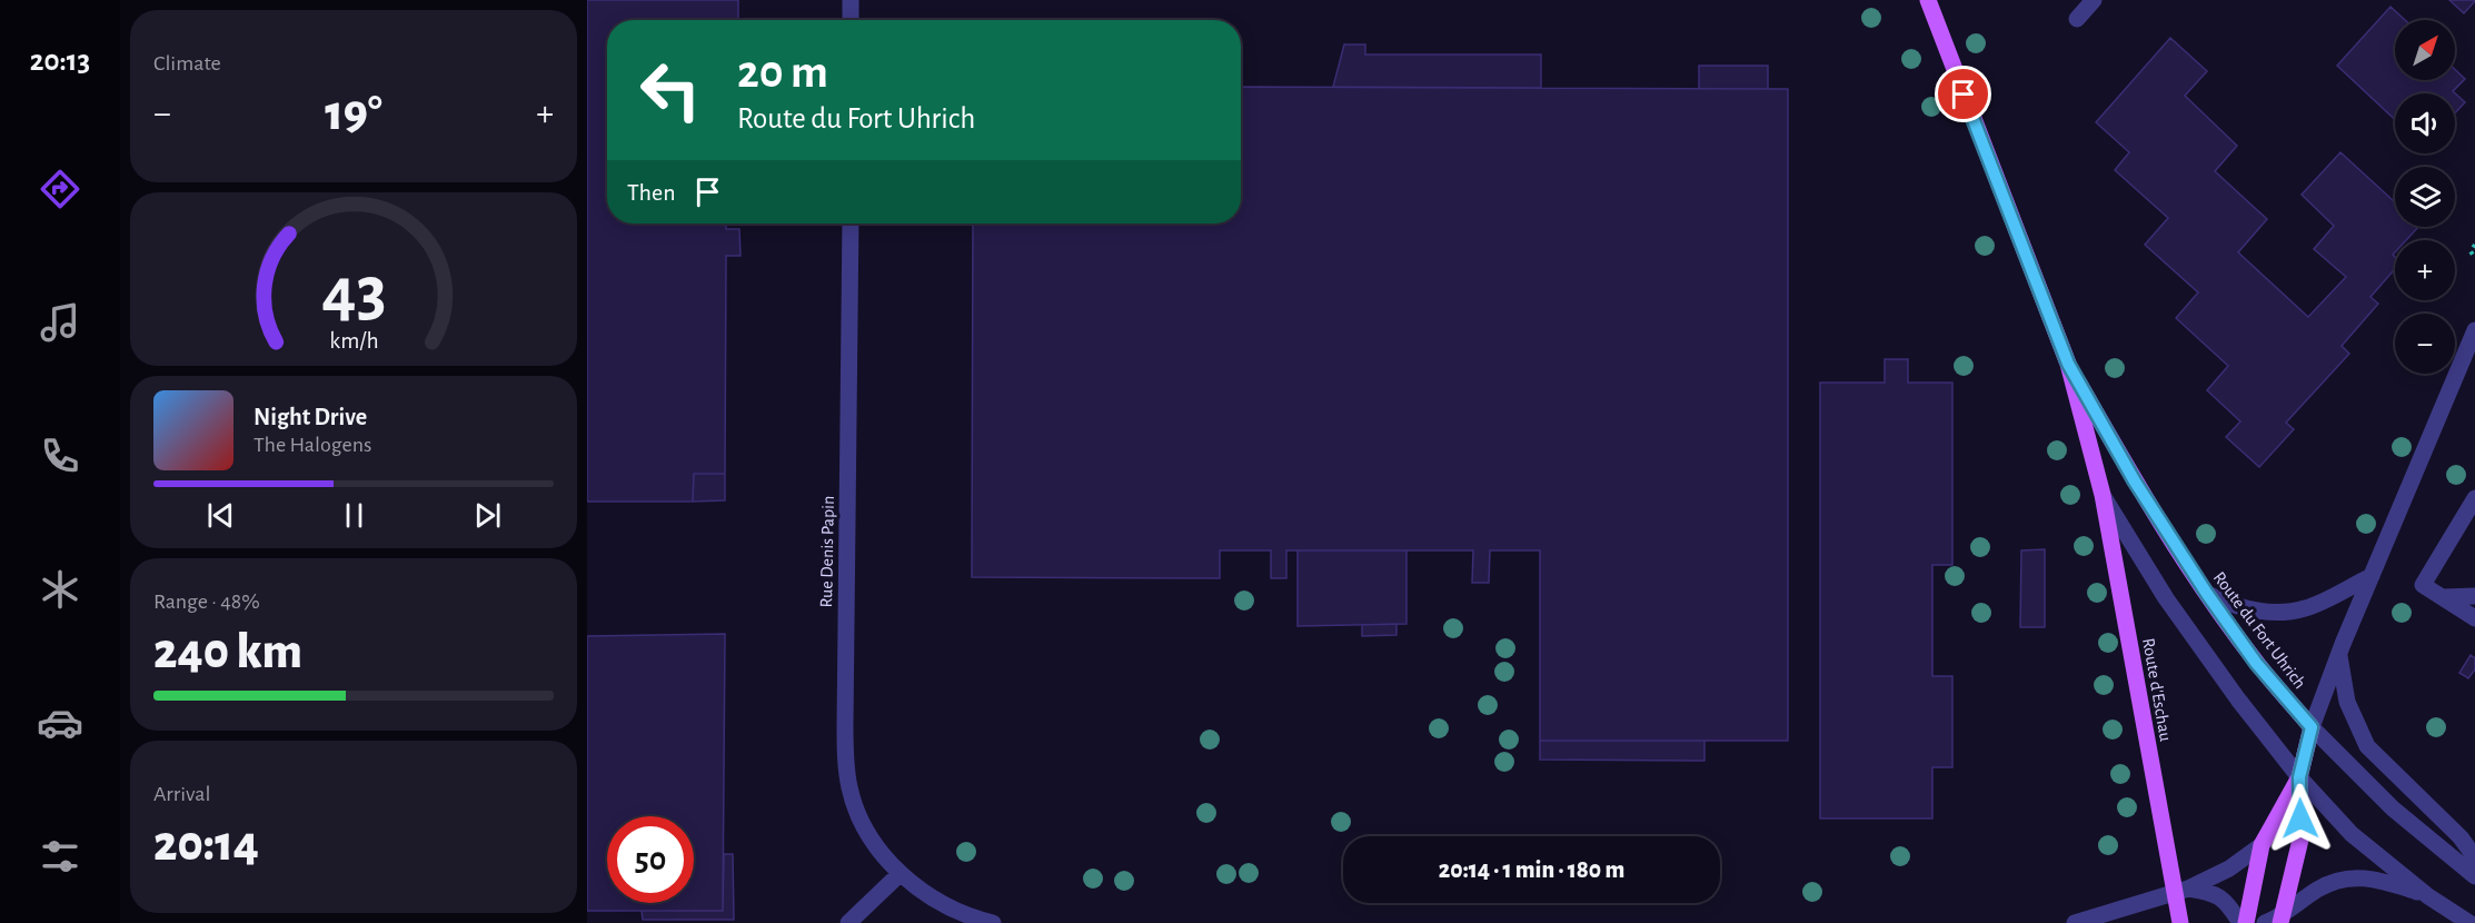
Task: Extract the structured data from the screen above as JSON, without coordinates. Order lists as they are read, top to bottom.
{
  "streets": {
    "main road": ["Route du Fort Uhrich", "Route d'Eschau"],
    "street": ["Rue Denis Papin"]
  },
  "crossings": [
    ["Route du Fort Uhrich", "Route d'Eschau"]
  ],
  "north": "top right",
  "page": {
    "tabs": "20:13",
    "tile": [
      "Climate",
      ["Range · 48%", "240 km"],
      ["Arrival", "20:14"]
    ],
    "map_buttons": ["+", "−"],
    "turn": ["20 m", "Route du Fort Uhrich"],
    "heat": ["−", "19°", "+"],
    "then": "Then",
    "song": ["Night Drive", "The Halogens"],
    "limit": "50",
    "trip": "20:14 · 1 min · 180 m",
    "gauge": ["43", "km/h"]
  }
}
